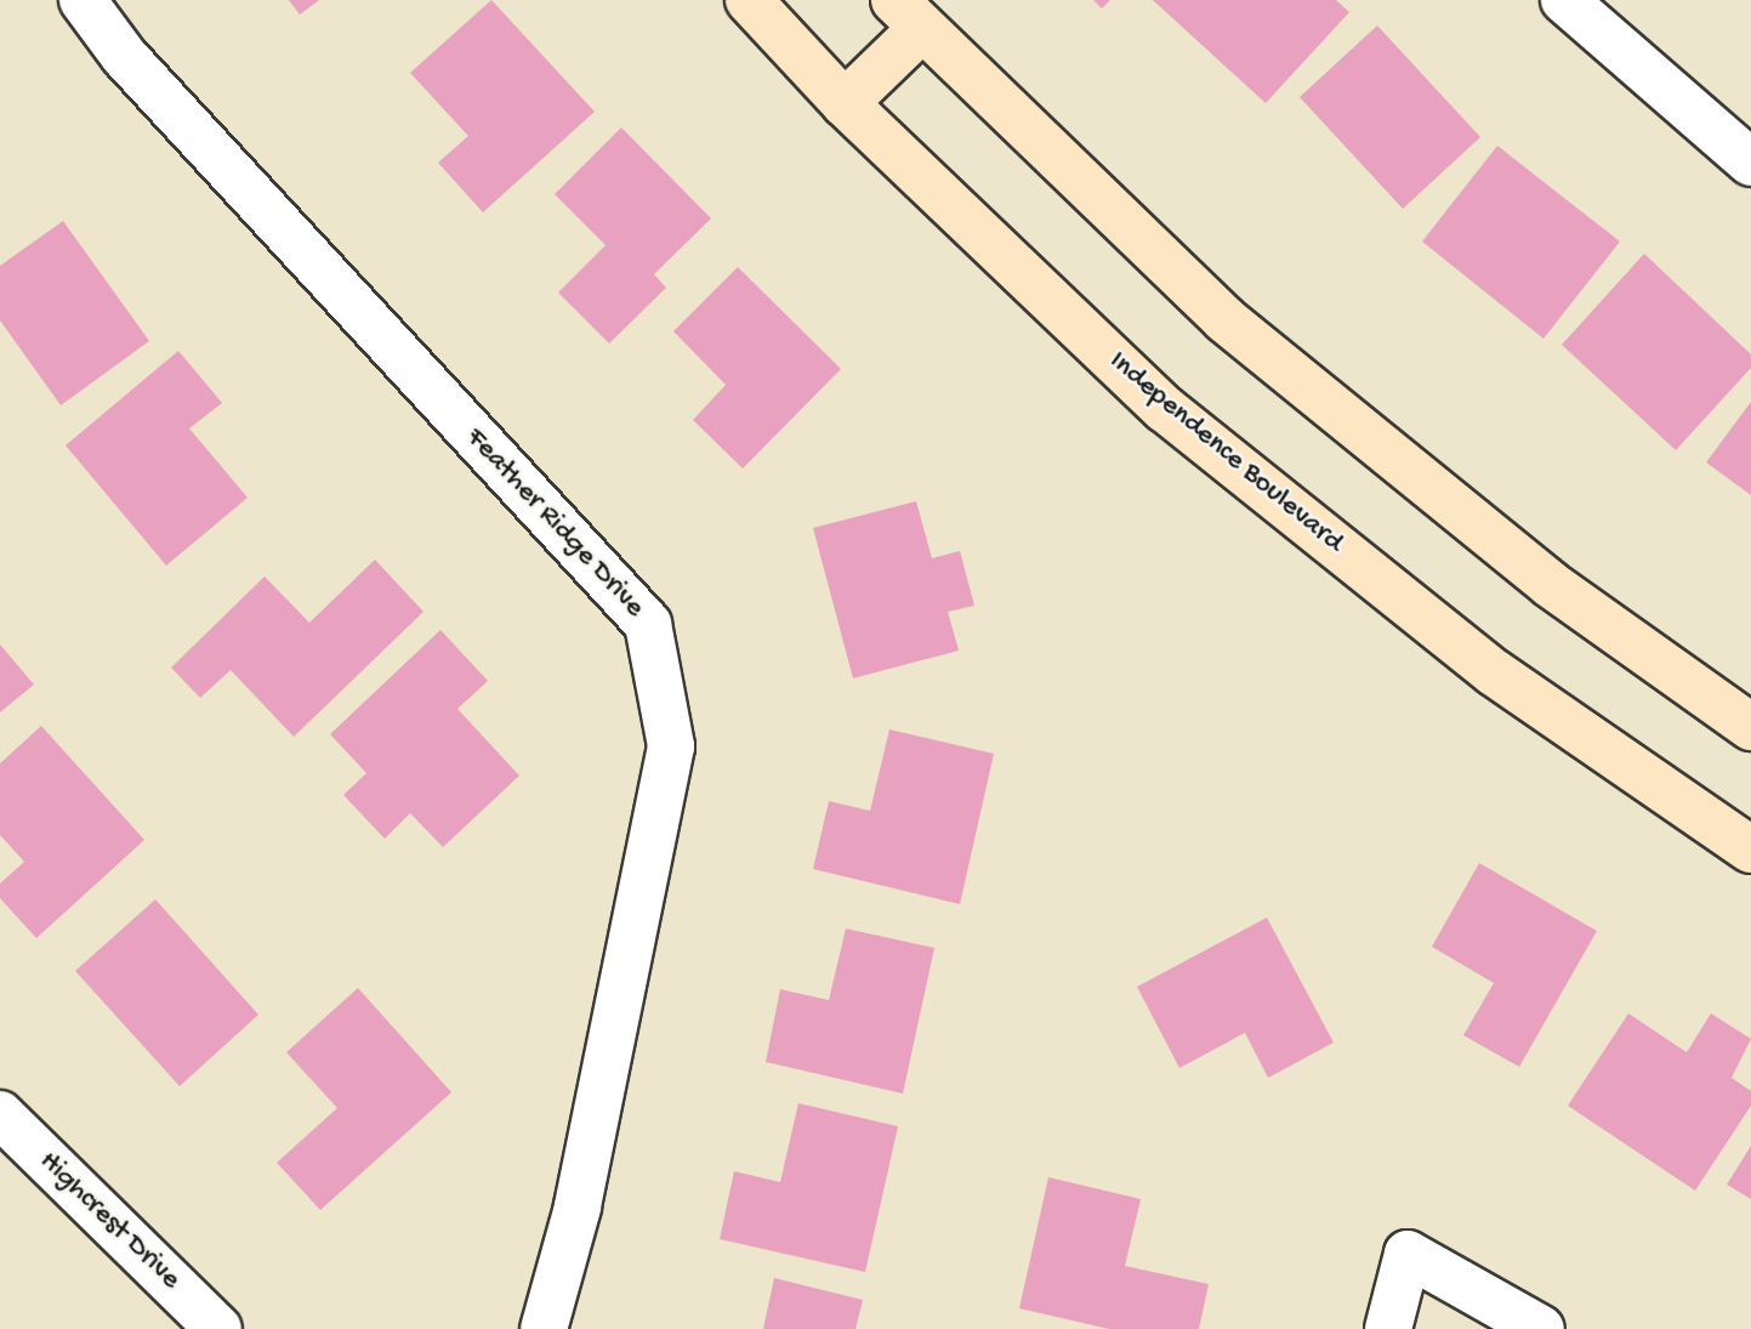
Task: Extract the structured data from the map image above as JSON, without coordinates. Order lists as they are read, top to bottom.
{
  "streets": {
    "main road": ["Independence Boulevard"],
    "street": ["Feather Ridge Drive", "Highcrest Drive"]
  }
}
